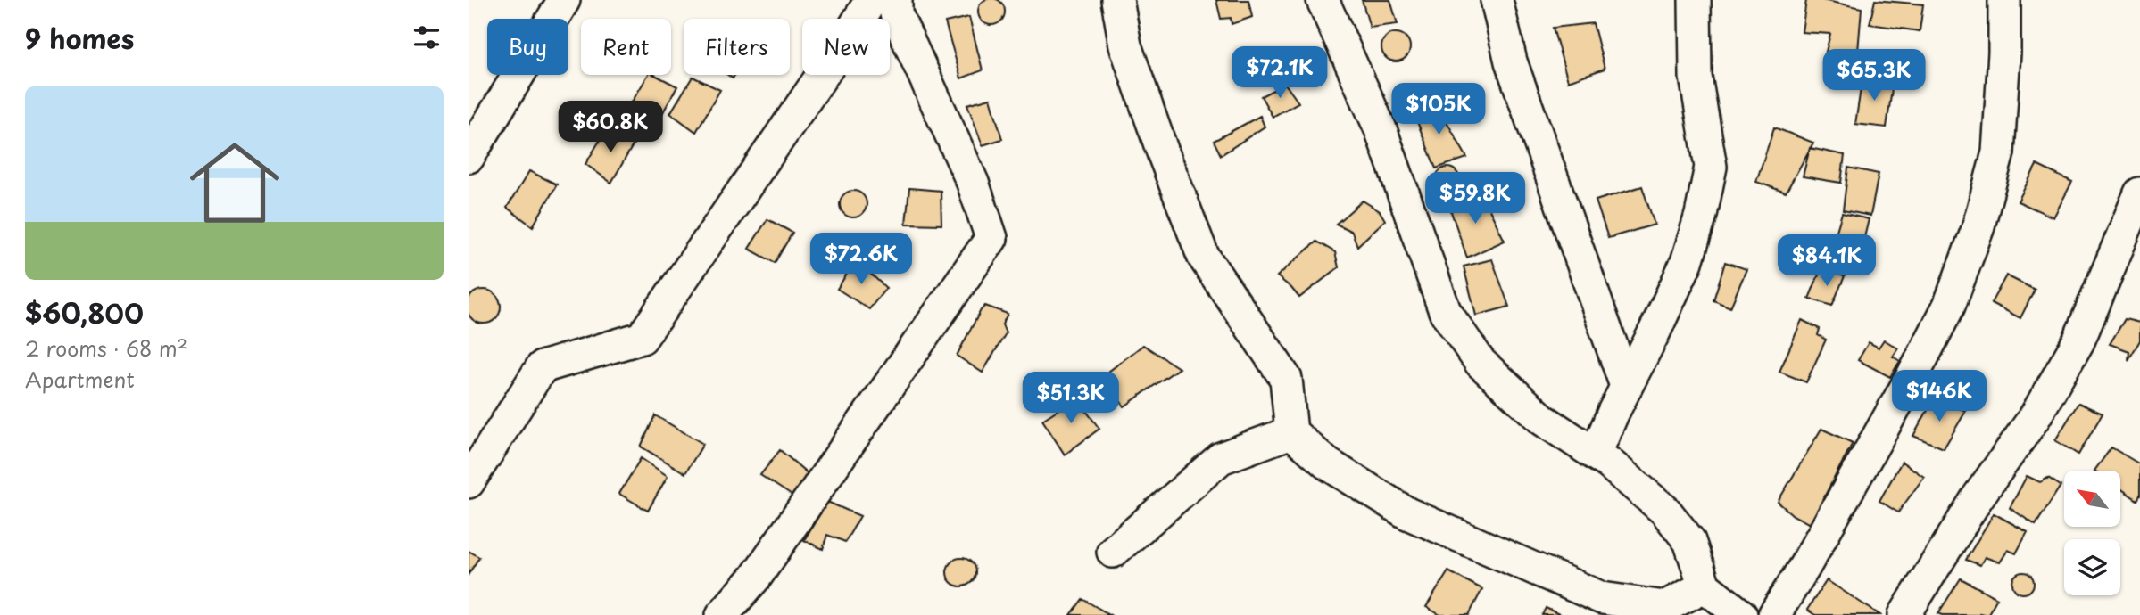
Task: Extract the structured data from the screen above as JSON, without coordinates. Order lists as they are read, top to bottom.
{
  "north": "top left",
  "page": {
    "heading": "9 homes",
    "chip": [
      "Buy",
      "Rent",
      "Filters",
      "New"
    ],
    "price": [
      "$72.1K",
      "$65.3K",
      "$105K",
      "$60.8K",
      "$59.8K",
      "$72.6K",
      "$84.1K",
      "$146K",
      "$51.3K"
    ],
    "list": [
      {
        "name": "$60,800",
        "note": "2 rooms · 68 m² · Apartment"
      }
    ]
  }
}
